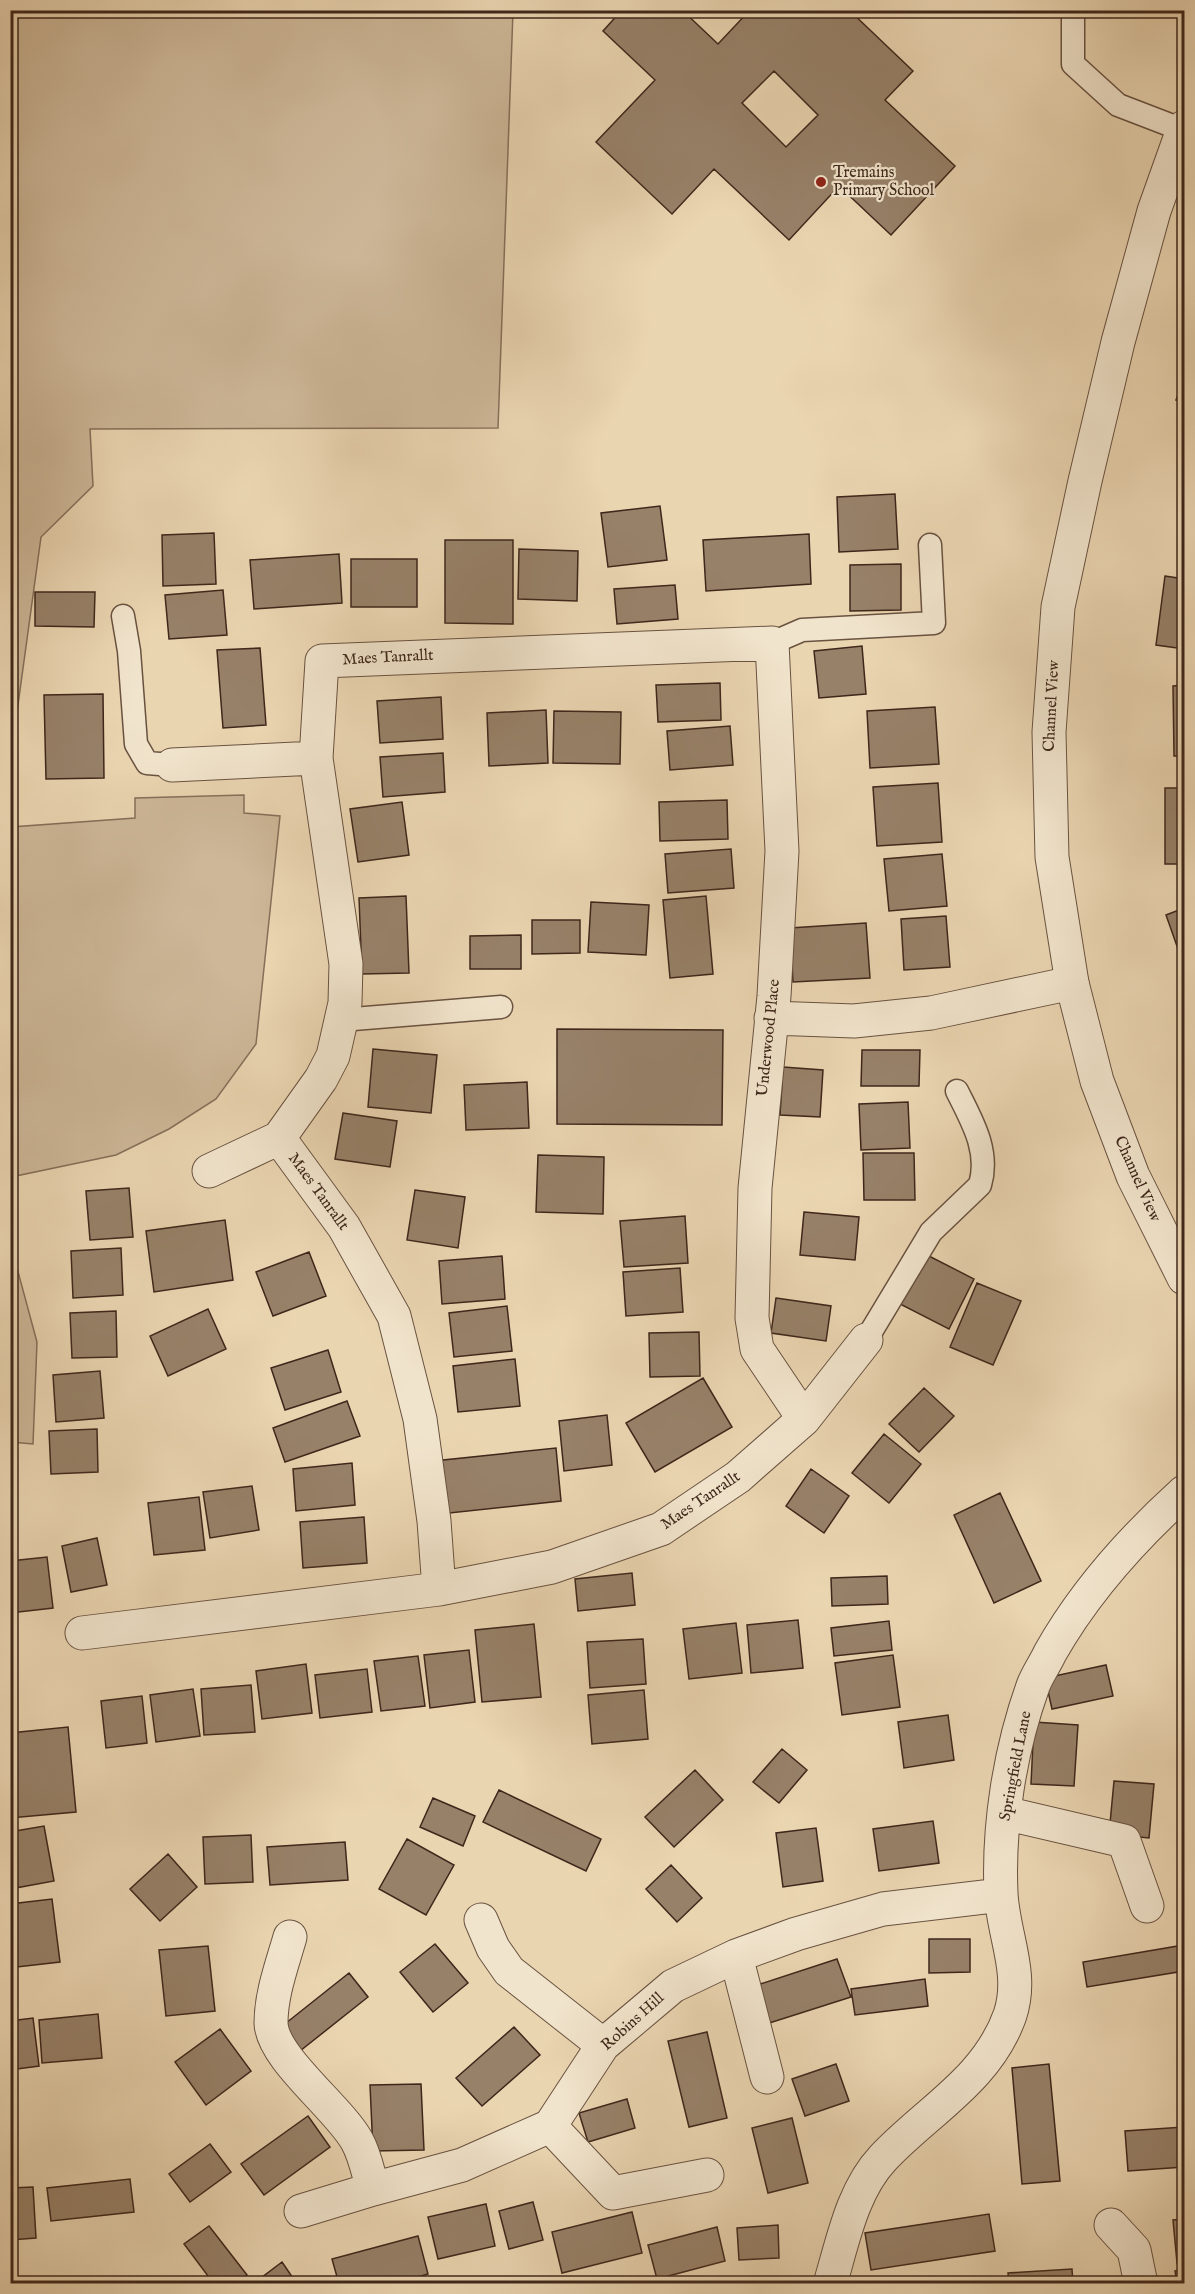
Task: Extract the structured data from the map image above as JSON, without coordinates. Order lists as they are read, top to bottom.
{
  "streets": {
    "street": [
      "Maes Tanrallt",
      "Channel View",
      "Underwood Place",
      "Springfield Lane",
      "Robins Hill"
    ]
  },
  "crossings": [
    ["Maes Tanrallt", "Underwood Place"],
    ["Springfield Lane", "Robins Hill"]
  ],
  "places": ["Tremains Primary School"]
}
